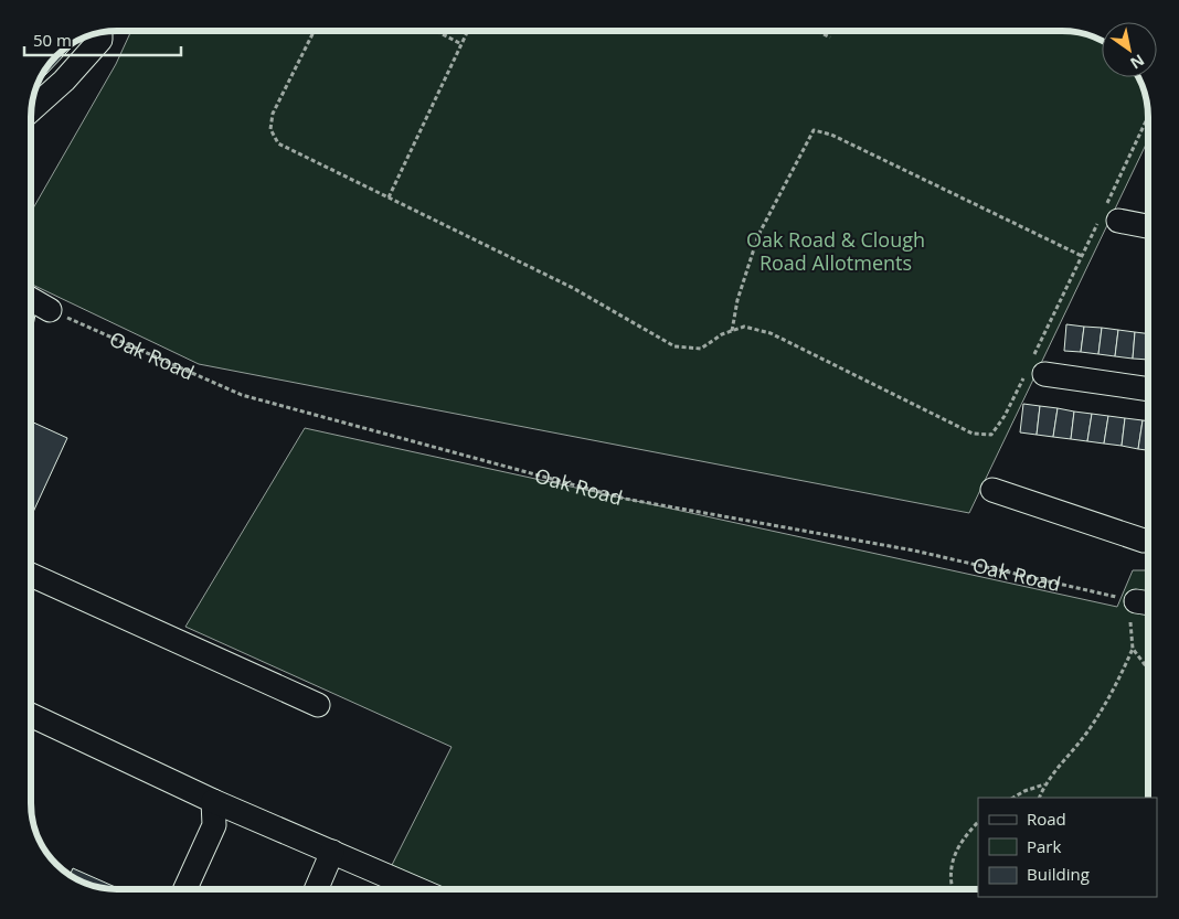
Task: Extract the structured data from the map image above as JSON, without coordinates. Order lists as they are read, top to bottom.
{
  "streets": {
    "path": ["Oak Road"]
  },
  "parks": ["Oak Road & Clough Road Allotments"],
  "legend": ["Road", "Park", "Building"],
  "scale_bar": "50 m",
  "north": "bottom right"
}
